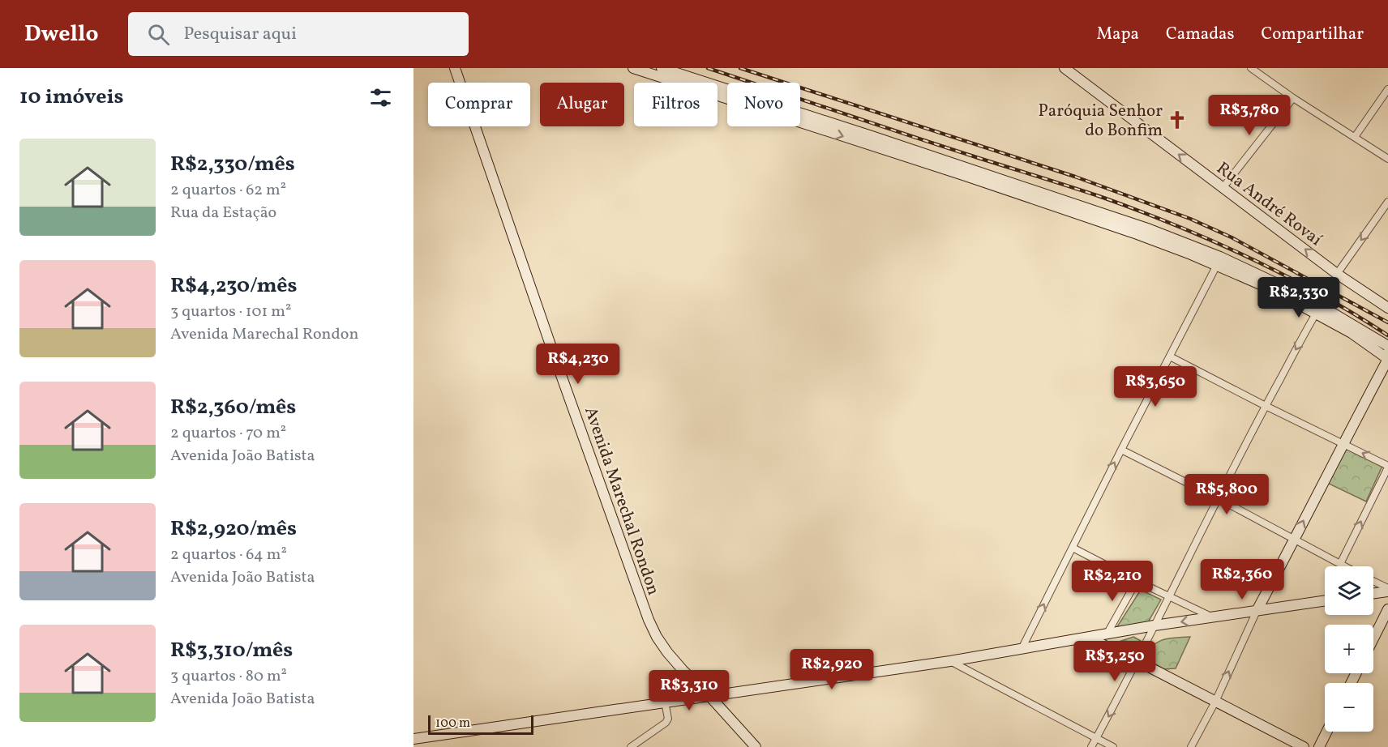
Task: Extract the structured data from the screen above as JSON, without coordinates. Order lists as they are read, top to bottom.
{
  "streets": {
    "main road": ["Rua André Rovaí", "Avenida Marechal Rondon"]
  },
  "places": {
    "church": ["Paróquia Senhor do Bonfim"]
  },
  "scale_bar": "100 m",
  "page": {
    "header": "Dwello",
    "search": "Pesquisar aqui",
    "nav": ["Mapa", "Camadas", "Compartilhar"],
    "heading": "10 imóveis",
    "chip": [
      "Comprar",
      "Alugar",
      "Filtros",
      "Novo"
    ],
    "price": [
      "R$3,780",
      "R$2,330",
      "R$4,230",
      "R$3,650",
      "R$5,800",
      "R$2,360",
      "R$2,210",
      "R$3,250",
      "R$2,920",
      "R$3,310"
    ],
    "list": [
      {
        "name": "R$2,330/mês",
        "note": "2 quartos · 62 m² · Rua da Estação"
      },
      {
        "name": "R$4,230/mês",
        "note": "3 quartos · 101 m² · Avenida Marechal Rondon"
      },
      {
        "name": "R$2,360/mês",
        "note": "2 quartos · 70 m² · Avenida João Batista"
      },
      {
        "name": "R$2,920/mês",
        "note": "2 quartos · 64 m² · Avenida João Batista"
      },
      {
        "name": "R$3,310/mês",
        "note": "3 quartos · 80 m² · Avenida João Batista"
      }
    ],
    "map_buttons": ["+", "−"],
    "scale": "100 m"
  }
}
